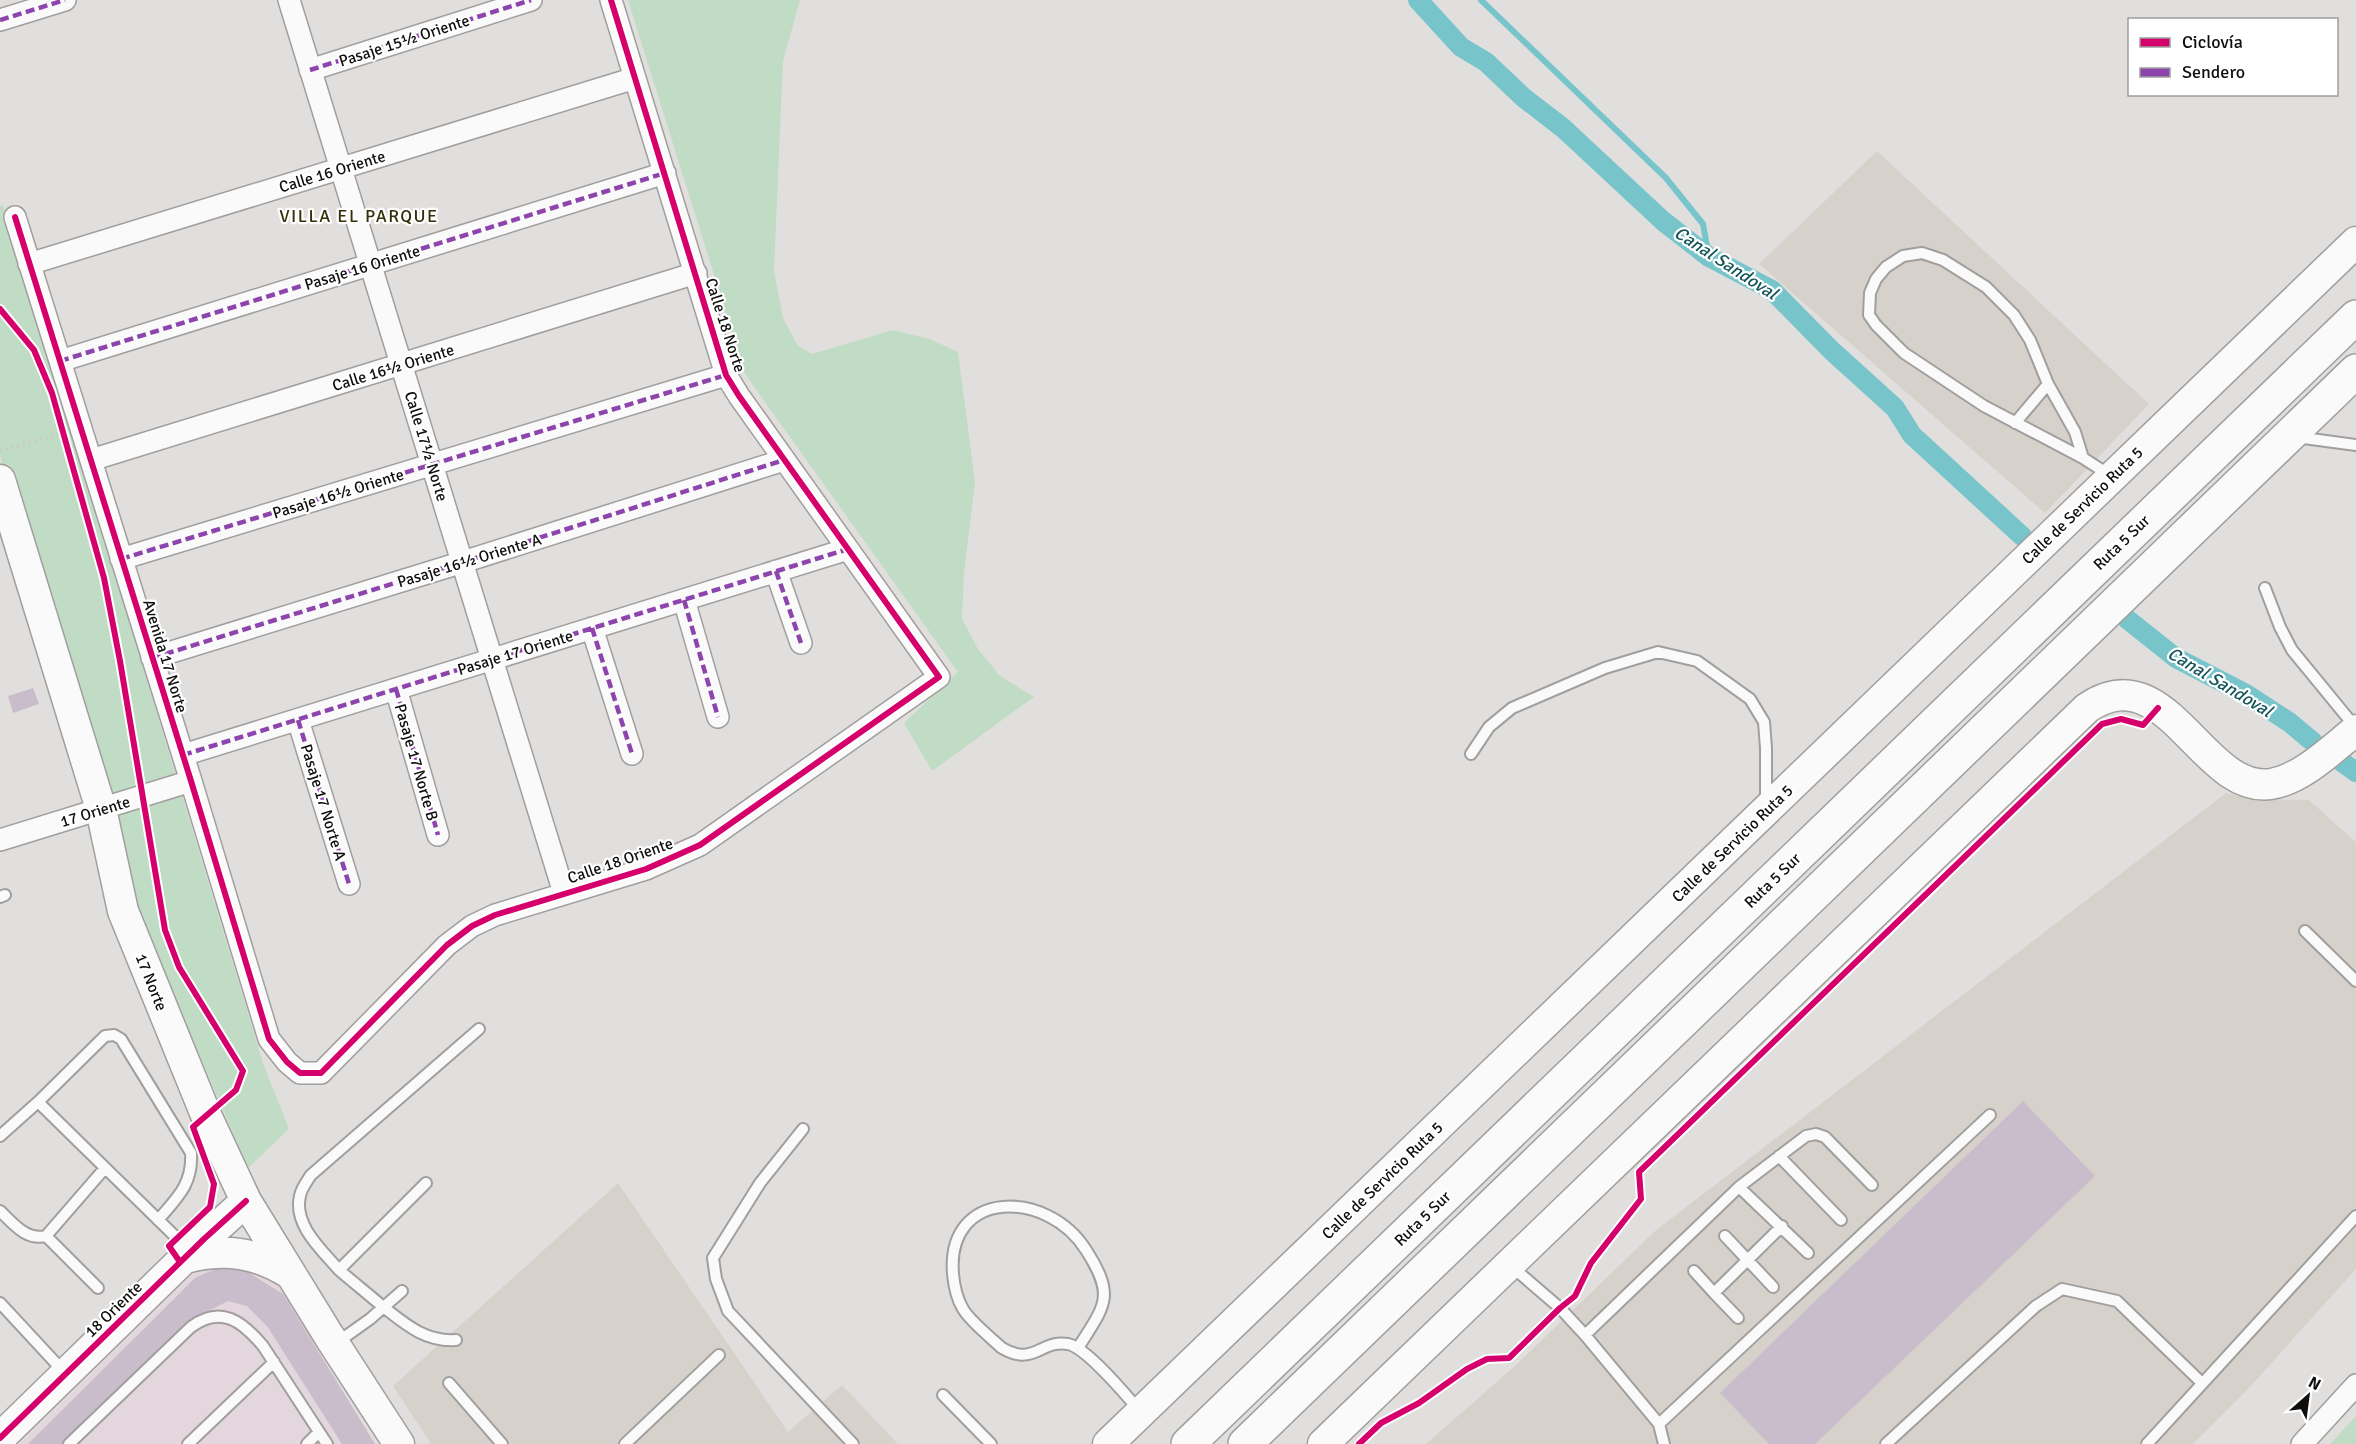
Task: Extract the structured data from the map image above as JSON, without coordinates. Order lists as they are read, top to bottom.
{
  "streets": {
    "highway": ["Ruta 5 Sur"],
    "street": [
      "Pasaje 15½ Oriente",
      "Calle 16 Oriente",
      "Pasaje 16 Oriente",
      "Calle 18 Norte",
      "Calle 16½ Oriente",
      "Calle 17½ Norte",
      "Pasaje 16½ Oriente",
      "Calle de Servicio Ruta 5",
      "Pasaje 16½ Oriente A",
      "Pasaje 17 Oriente",
      "Avenida 17 Norte",
      "Pasaje 17 Norte B",
      "Pasaje 17 Norte A",
      "17 Oriente",
      "Calle 18 Oriente",
      "17 Norte",
      "18 Oriente"
    ]
  },
  "crossings": [
    ["Pasaje 15½ Oriente", "Calle 17½ Norte"],
    ["Calle 16 Oriente", "Calle 18 Norte"],
    ["Calle 16 Oriente", "Calle 17½ Norte"],
    ["Calle 16 Oriente", "Avenida 17 Norte"],
    ["Pasaje 16 Oriente", "Calle 18 Norte"],
    ["Pasaje 16 Oriente", "Calle 17½ Norte"],
    ["Pasaje 16 Oriente", "Avenida 17 Norte"],
    ["Calle 18 Norte", "Calle 16½ Oriente"],
    ["Calle 18 Norte", "Pasaje 16½ Oriente"],
    ["Calle 18 Norte", "Pasaje 16½ Oriente A"],
    ["Calle 18 Norte", "Pasaje 17 Oriente"],
    ["Calle 18 Norte", "Calle 18 Oriente"],
    ["Calle 16½ Oriente", "Calle 17½ Norte"],
    ["Calle 16½ Oriente", "Avenida 17 Norte"],
    ["Calle 17½ Norte", "Pasaje 16½ Oriente"],
    ["Calle 17½ Norte", "Pasaje 16½ Oriente A"],
    ["Calle 17½ Norte", "Pasaje 17 Oriente"],
    ["Calle 17½ Norte", "Calle 18 Oriente"],
    ["Pasaje 16½ Oriente", "Avenida 17 Norte"],
    ["Pasaje 16½ Oriente A", "Avenida 17 Norte"],
    ["Pasaje 17 Oriente", "Avenida 17 Norte"],
    ["Pasaje 17 Oriente", "Pasaje 17 Norte B"],
    ["Pasaje 17 Oriente", "Pasaje 17 Norte A"],
    ["Avenida 17 Norte", "17 Oriente"],
    ["Avenida 17 Norte", "Calle 18 Oriente"],
    ["17 Oriente", "17 Norte"],
    ["17 Norte", "18 Oriente"]
  ],
  "districts": ["VILLA EL PARQUE"],
  "water": ["Canal Sandoval"],
  "legend": ["Ciclovía", "Sendero"],
  "north": "top right"
}
